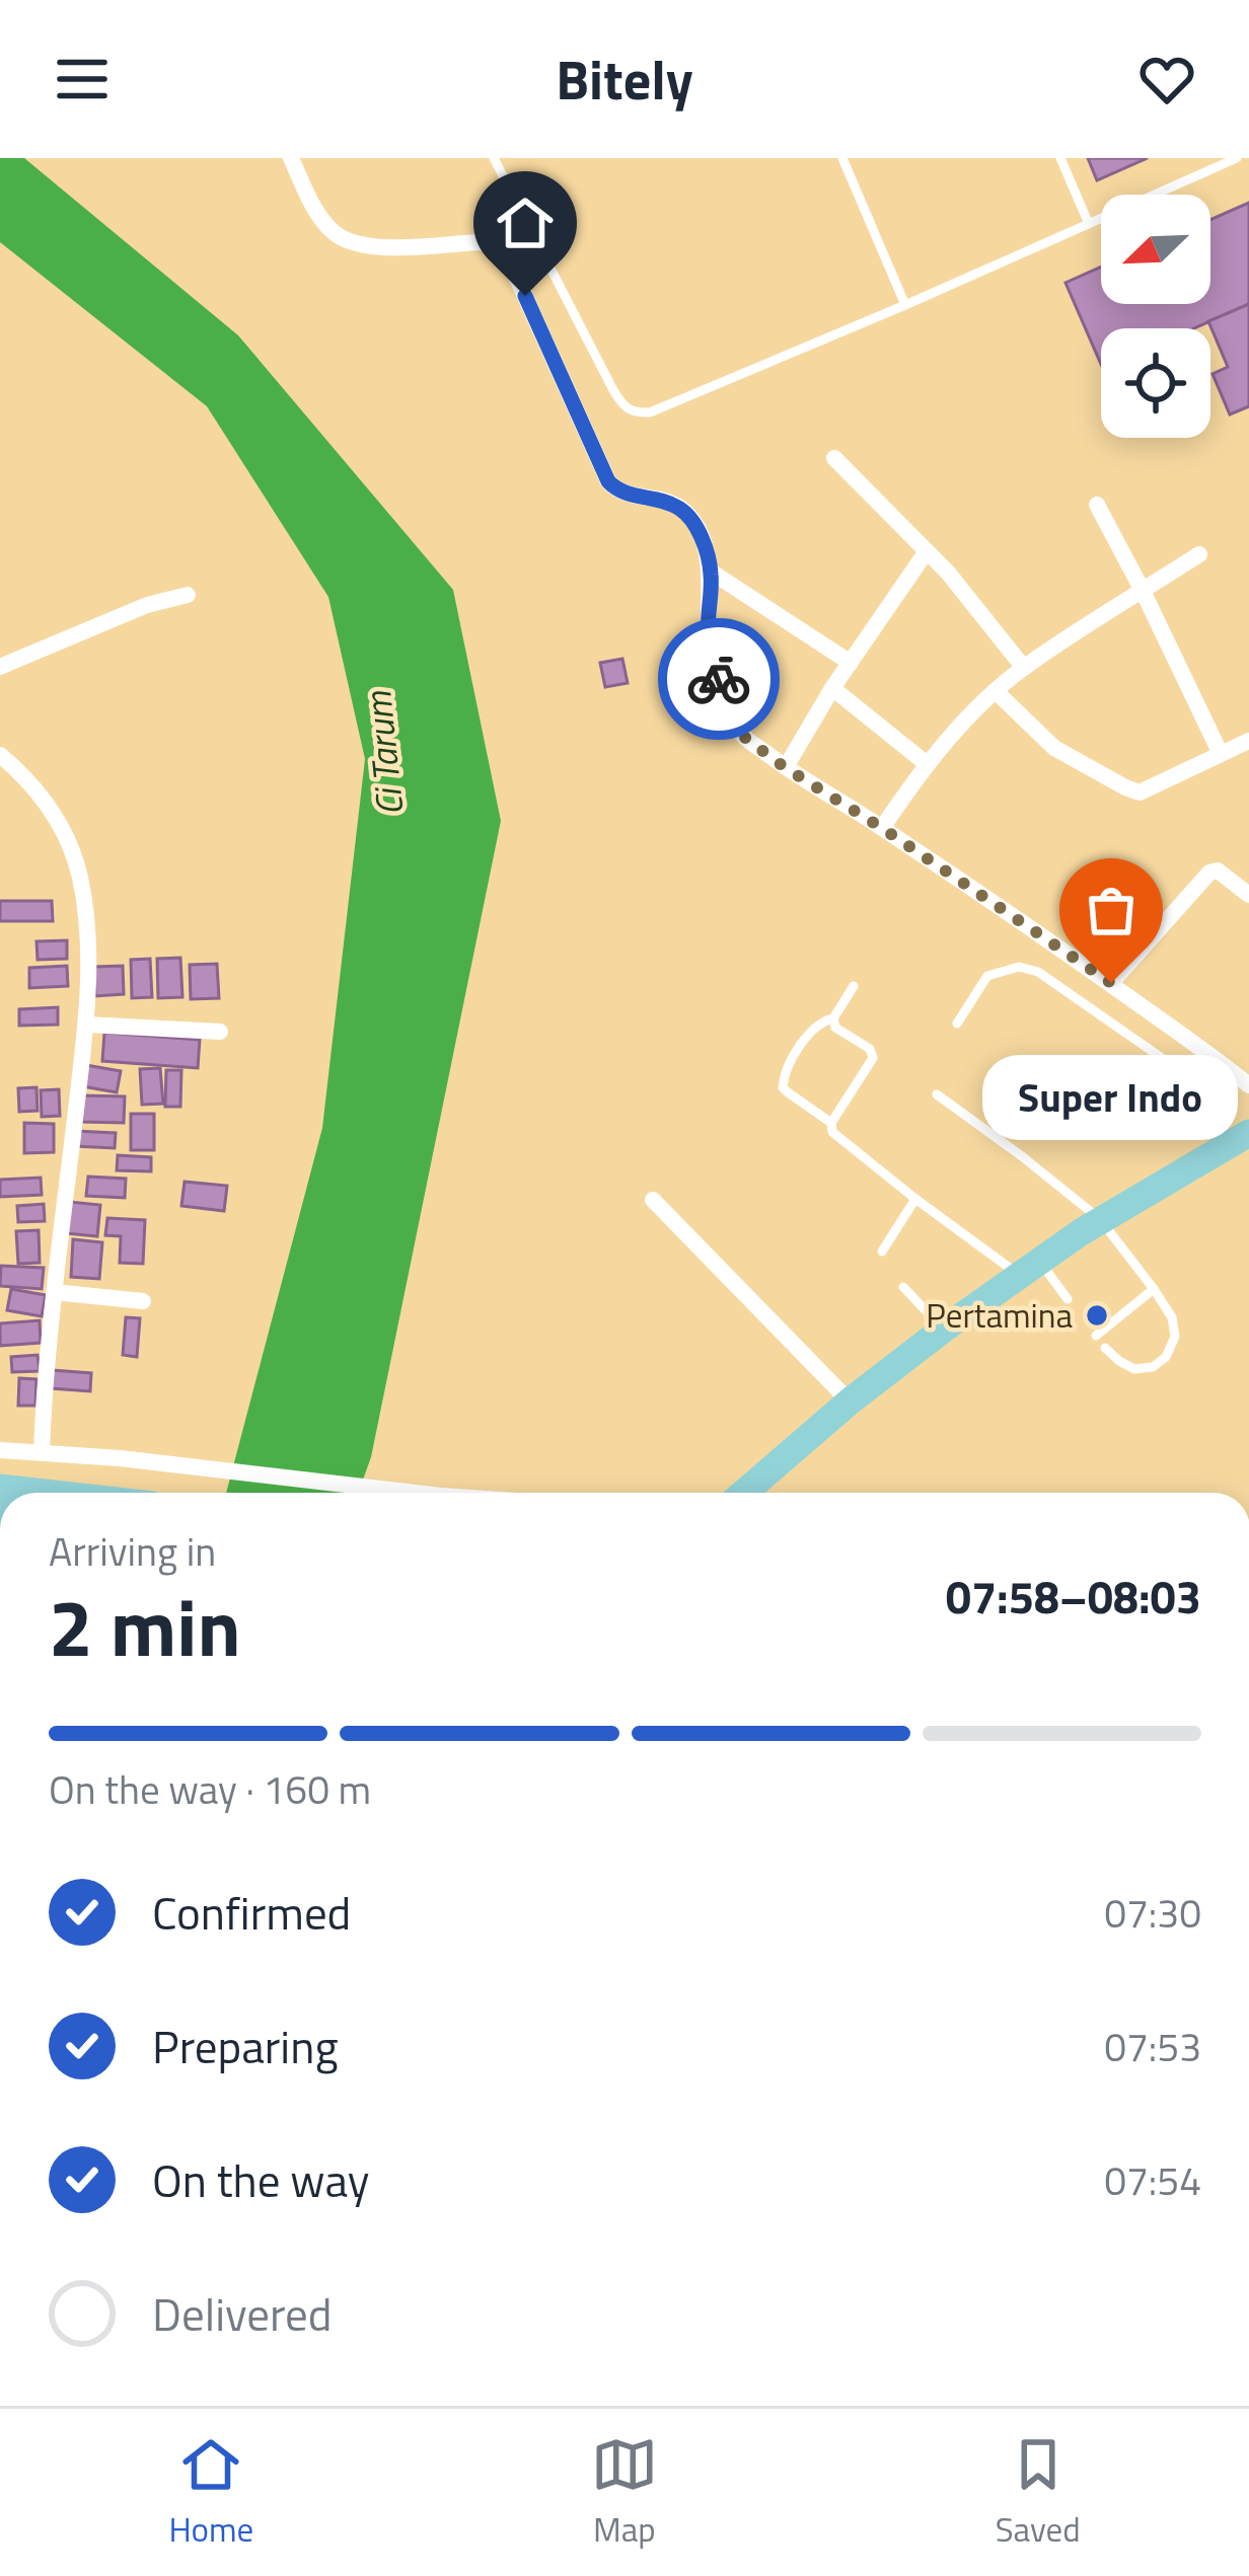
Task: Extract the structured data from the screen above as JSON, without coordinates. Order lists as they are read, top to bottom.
{
  "water": ["Ci Tarum"],
  "places": ["Super Indo", "Pertamina"],
  "north": "bottom left",
  "page": {
    "header": "Bitely",
    "bubble": "Super Indo",
    "heading": ["2 min", "Arriving in", "07:58–08:03"],
    "bar": "On the way · 160 m",
    "list": [
      ["Confirmed", "07:30"],
      ["Preparing", "07:53"],
      ["On the way", "07:54"],
      "Delivered"
    ],
    "tabs": ["Home", "Map", "Saved"]
  }
}
